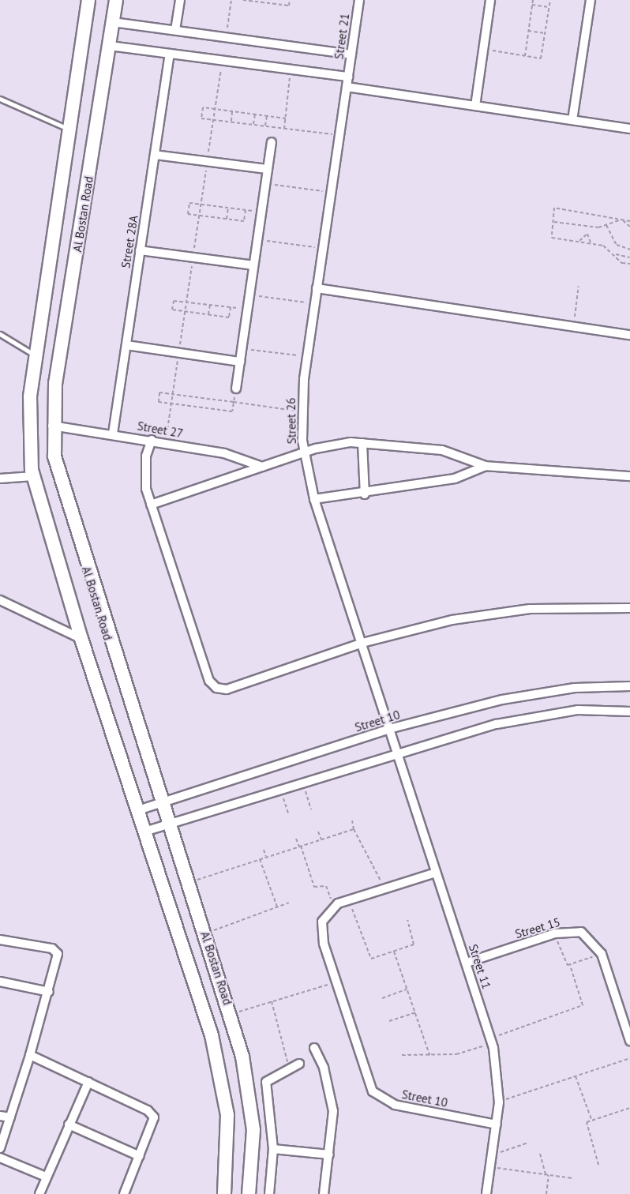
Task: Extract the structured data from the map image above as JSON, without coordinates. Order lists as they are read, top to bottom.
{
  "streets": {
    "main road": ["Al Bostan Road"],
    "street": [
      "Street 21",
      "Street 28A",
      "Street 26",
      "Street 27",
      "Street 10",
      "Street 15",
      "Street 11"
    ]
  },
  "crossings": [
    ["Street 21", "Street 26"],
    ["Al Bostan Road", "Street 27"],
    ["Al Bostan Road", "Street 10"],
    ["Street 28A", "Street 27"],
    ["Street 26", "Street 10"],
    ["Street 26", "Street 11"],
    ["Street 10", "Street 11"],
    ["Street 15", "Street 11"]
  ]
}
